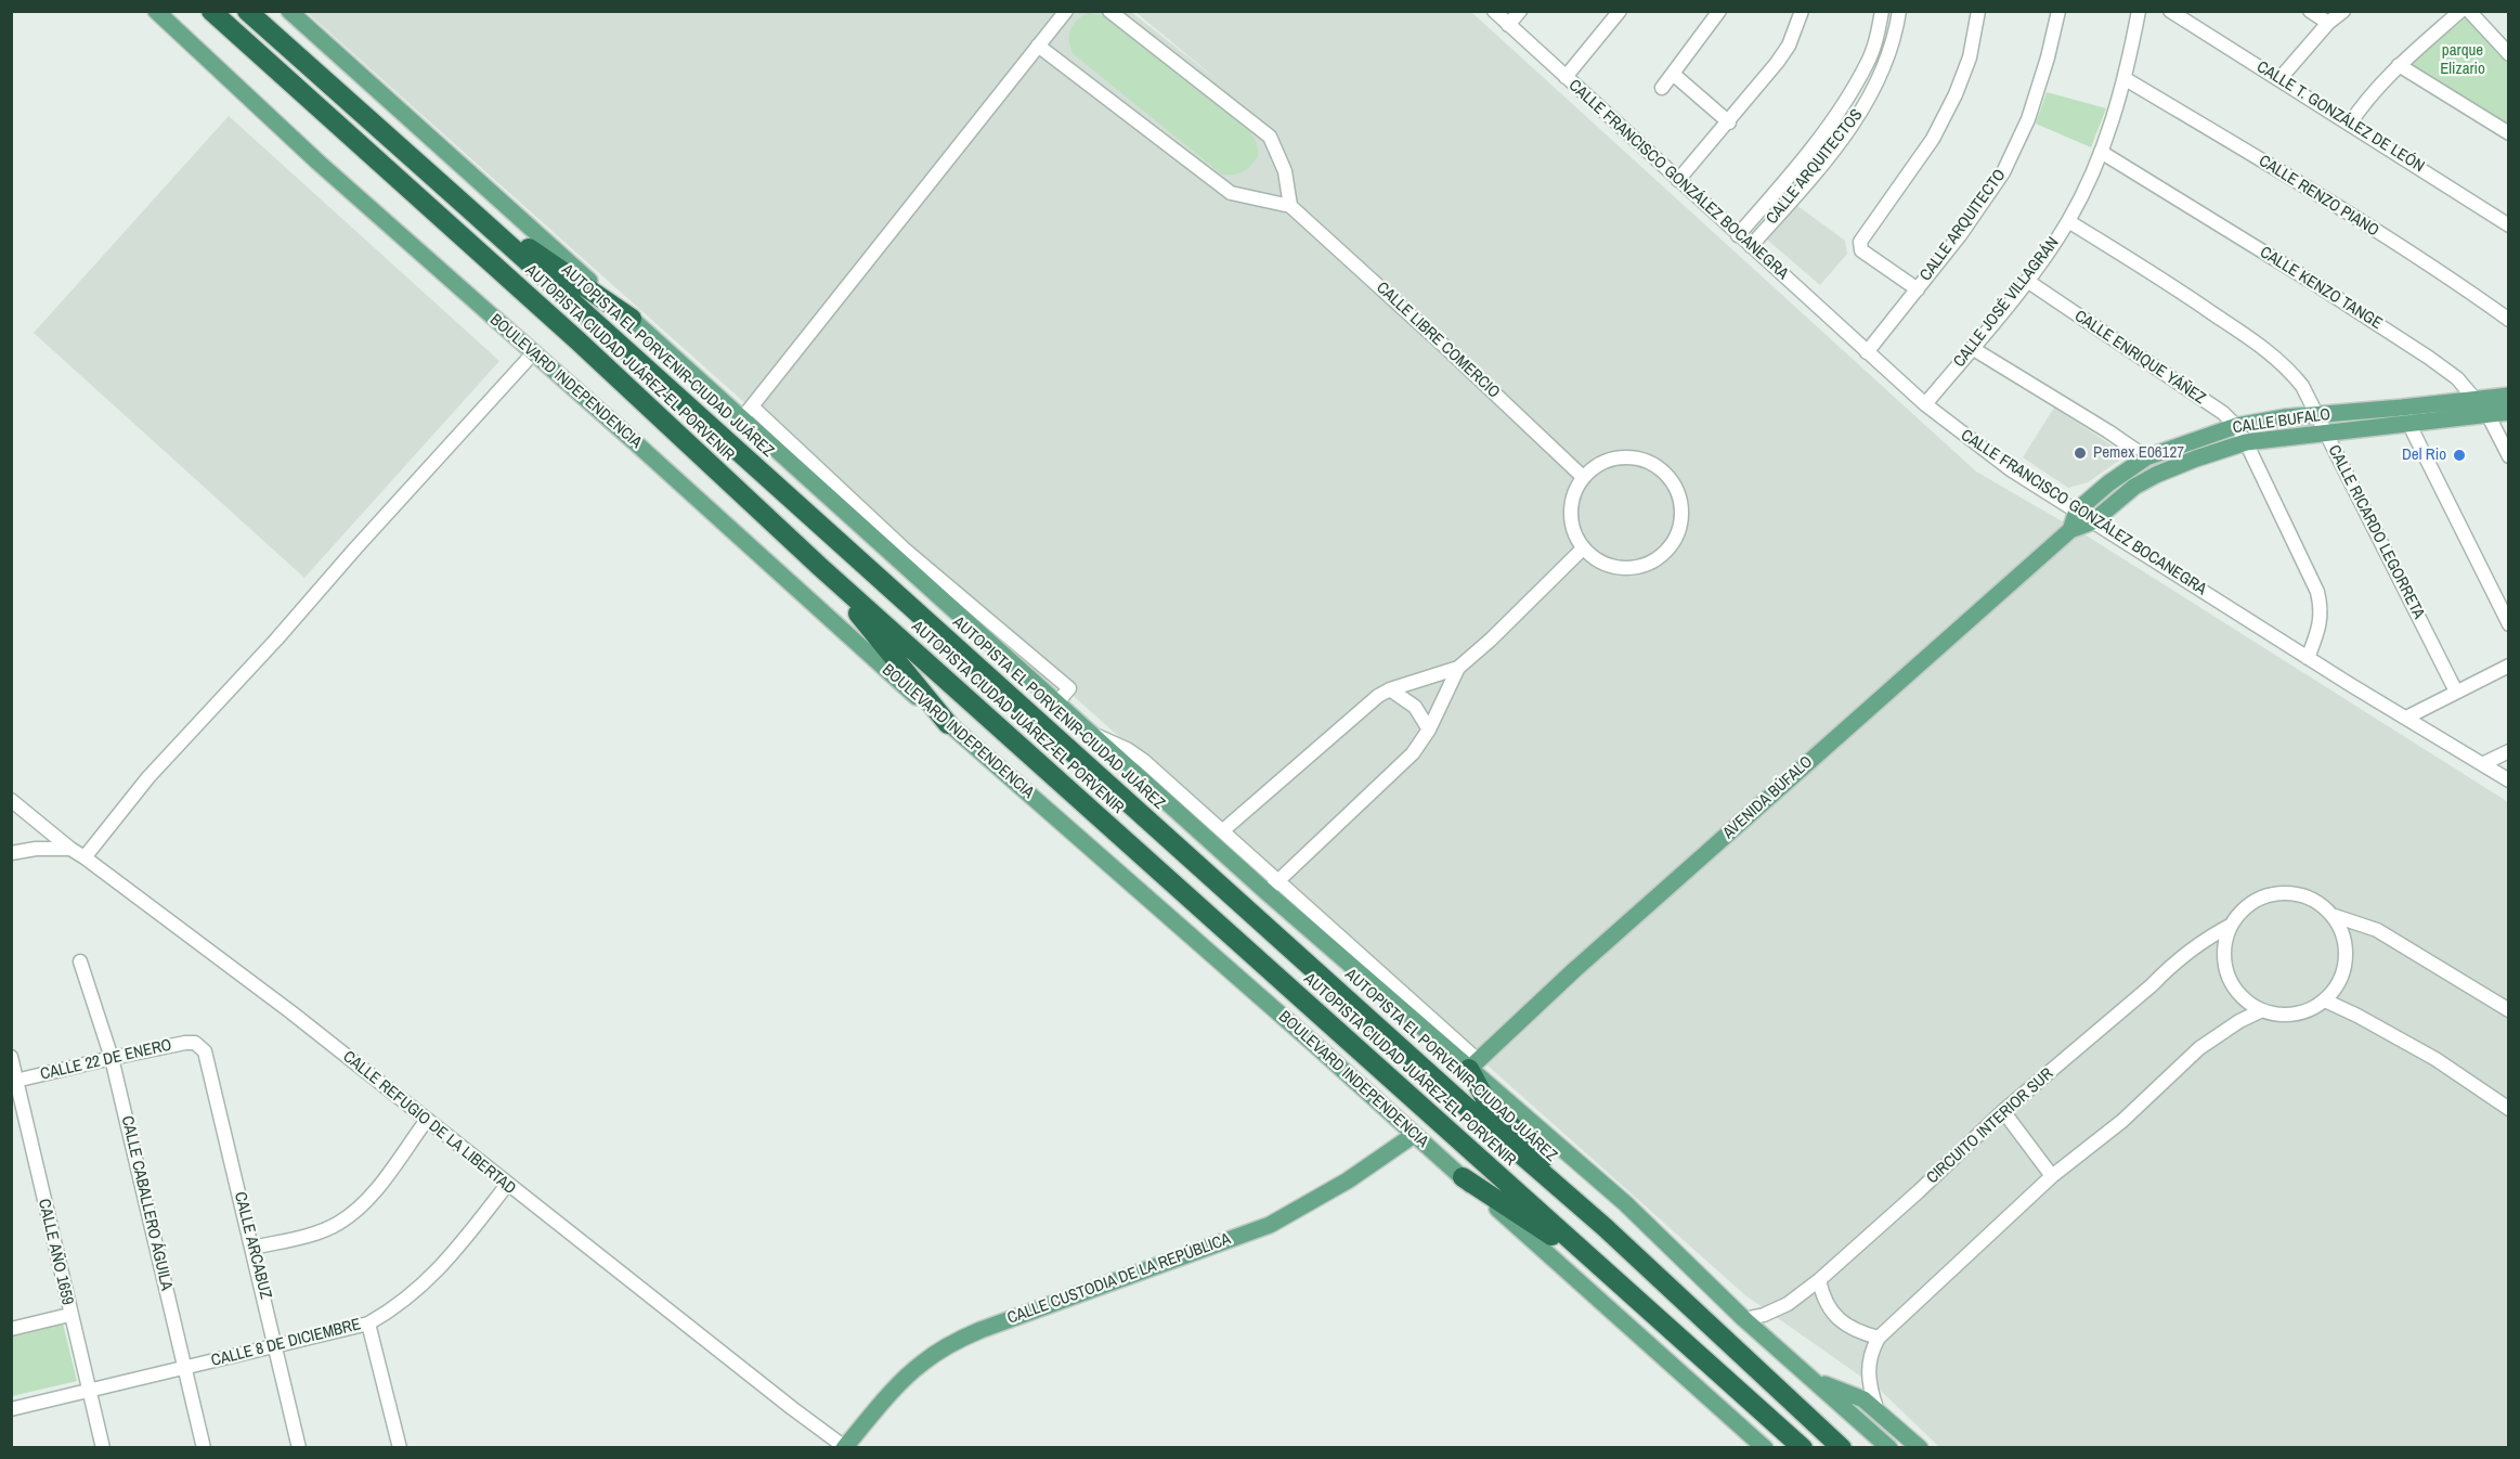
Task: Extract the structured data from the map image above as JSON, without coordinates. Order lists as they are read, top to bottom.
{
  "streets": {
    "highway": ["AUTOPISTA EL PORVENIR-CIUDAD JUÁREZ", "AUTOPISTA CIUDAD JUÁREZ-EL PORVENIR"],
    "main road": [
      "BOULEVARD INDEPENDENCIA",
      "CALLE BUFALO",
      "AVENIDA BÚFALO",
      "CALLE CUSTODIA DE LA REPÚBLICA"
    ],
    "street": [
      "CALLE T. GONZÁLEZ DE LEÓN",
      "CALLE ARQUITECTOS",
      "CALLE FRANCISCO GONZÁLEZ BOCANEGRA",
      "CALLE RENZO PIANO",
      "CALLE ARQUITECTO",
      "CALLE KENZO TANGE",
      "CALLE JOSÉ VILLAGRÁN",
      "CALLE LIBRE COMERCIO",
      "CALLE ENRIQUE YÁÑEZ",
      "CALLE RICARDO LEGORRETA",
      "CALLE 22 DE ENERO",
      "CALLE REFUGIO DE LA LIBERTAD",
      "CIRCUITO INTERIOR SUR",
      "CALLE CABALLERO ÁGUILA",
      "CALLE ARCABUZ",
      "CALLE AÑO 1659",
      "CALLE 8 DE DICIEMBRE"
    ]
  },
  "crossings": [
    ["CALLE ARQUITECTOS", "CALLE FRANCISCO GONZÁLEZ BOCANEGRA"],
    ["CALLE FRANCISCO GONZÁLEZ BOCANEGRA", "CALLE ARQUITECTO"],
    ["CALLE FRANCISCO GONZÁLEZ BOCANEGRA", "CALLE JOSÉ VILLAGRÁN"],
    ["CALLE FRANCISCO GONZÁLEZ BOCANEGRA", "CALLE ENRIQUE YÁÑEZ"],
    ["CALLE FRANCISCO GONZÁLEZ BOCANEGRA", "CALLE BUFALO"],
    ["CALLE FRANCISCO GONZÁLEZ BOCANEGRA", "AVENIDA BÚFALO"],
    ["CALLE RENZO PIANO", "CALLE JOSÉ VILLAGRÁN"],
    ["CALLE KENZO TANGE", "CALLE JOSÉ VILLAGRÁN"],
    ["CALLE KENZO TANGE", "CALLE BUFALO"],
    ["CALLE JOSÉ VILLAGRÁN", "CALLE ENRIQUE YÁÑEZ"],
    ["CALLE JOSÉ VILLAGRÁN", "CALLE RICARDO LEGORRETA"],
    ["CALLE ENRIQUE YÁÑEZ", "CALLE BUFALO"],
    ["BOULEVARD INDEPENDENCIA", "CALLE CUSTODIA DE LA REPÚBLICA"],
    ["CALLE BUFALO", "CALLE RICARDO LEGORRETA"],
    ["CALLE BUFALO", "AVENIDA BÚFALO"],
    ["CALLE 22 DE ENERO", "CALLE CABALLERO ÁGUILA"],
    ["CALLE 22 DE ENERO", "CALLE ARCABUZ"],
    ["CALLE 22 DE ENERO", "CALLE AÑO 1659"],
    ["CALLE REFUGIO DE LA LIBERTAD", "CALLE CUSTODIA DE LA REPÚBLICA"],
    ["CALLE REFUGIO DE LA LIBERTAD", "CALLE 8 DE DICIEMBRE"],
    ["CALLE CABALLERO ÁGUILA", "CALLE 8 DE DICIEMBRE"],
    ["CALLE ARCABUZ", "CALLE 8 DE DICIEMBRE"],
    ["CALLE AÑO 1659", "CALLE 8 DE DICIEMBRE"]
  ],
  "parks": ["parque Elizario"],
  "places": ["Pemex E06127", "Del Rio"]
}
